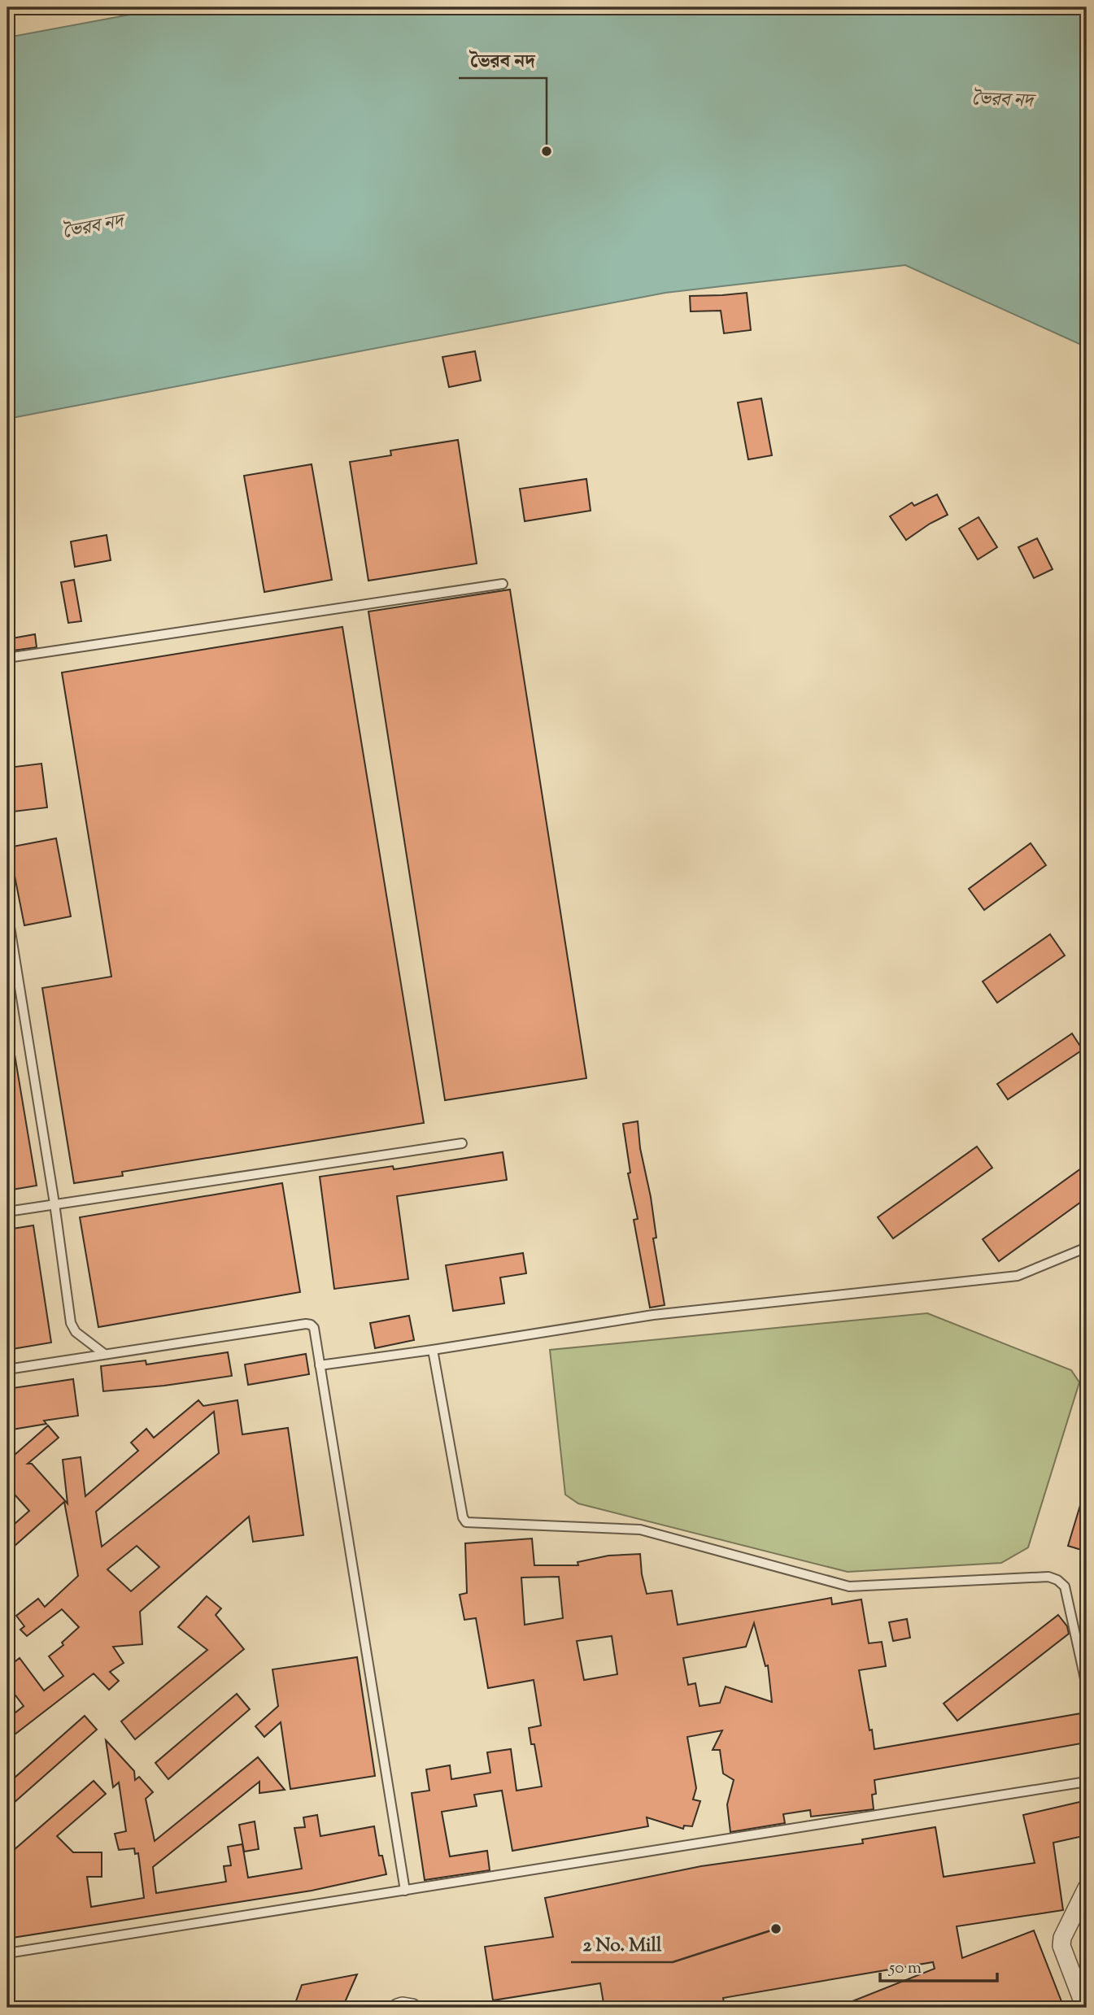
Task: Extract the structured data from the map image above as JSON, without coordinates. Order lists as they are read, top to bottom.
{
  "water": ["ভৈরব নদ"],
  "places": ["ভৈরব নদ", "2 No. Mill"],
  "scale_bar": "50 m"
}
